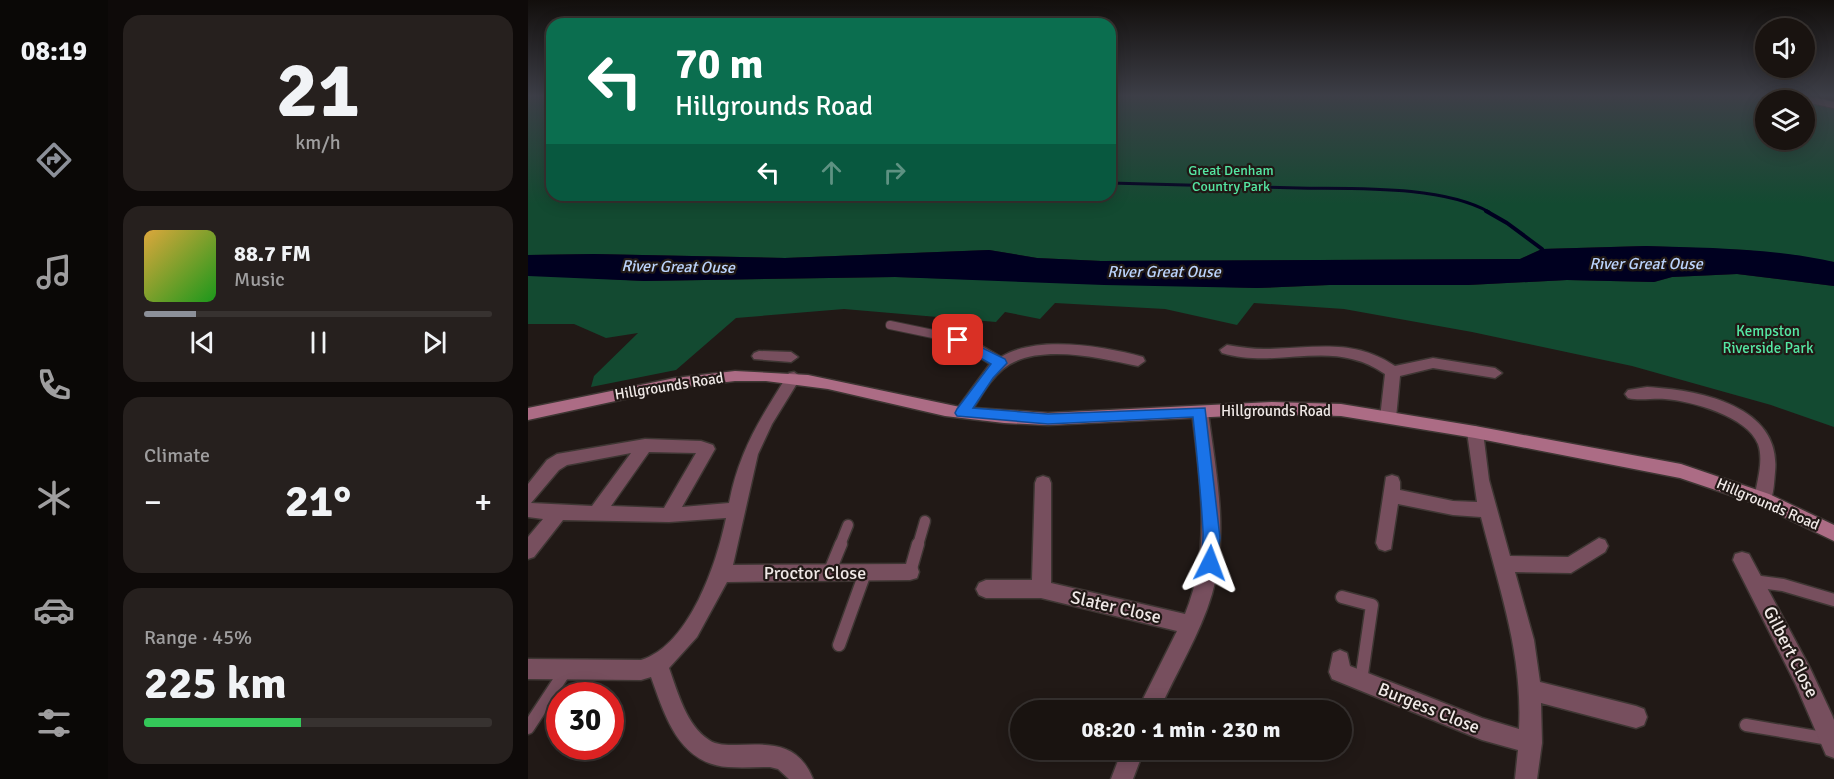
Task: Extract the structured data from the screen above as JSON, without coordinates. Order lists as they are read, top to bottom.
{
  "streets": {
    "street": [
      "Hillgrounds Road",
      "Proctor Close",
      "Slater Close",
      "Gilbert Close",
      "Burgess Close"
    ]
  },
  "water": ["River Great Ouse"],
  "parks": ["Great Denham Country Park", "Kempston Riverside Park"],
  "page": {
    "tabs": "08:19",
    "tile": [
      ["21", "km/h"],
      "Climate",
      ["Range · 45%", "225 km"]
    ],
    "turn": ["70 m", "Hillgrounds Road"],
    "song": ["88.7 FM", "Music"],
    "heat": ["−", "21°", "+"],
    "limit": "30",
    "trip": "08:20 · 1 min · 230 m"
  }
}
